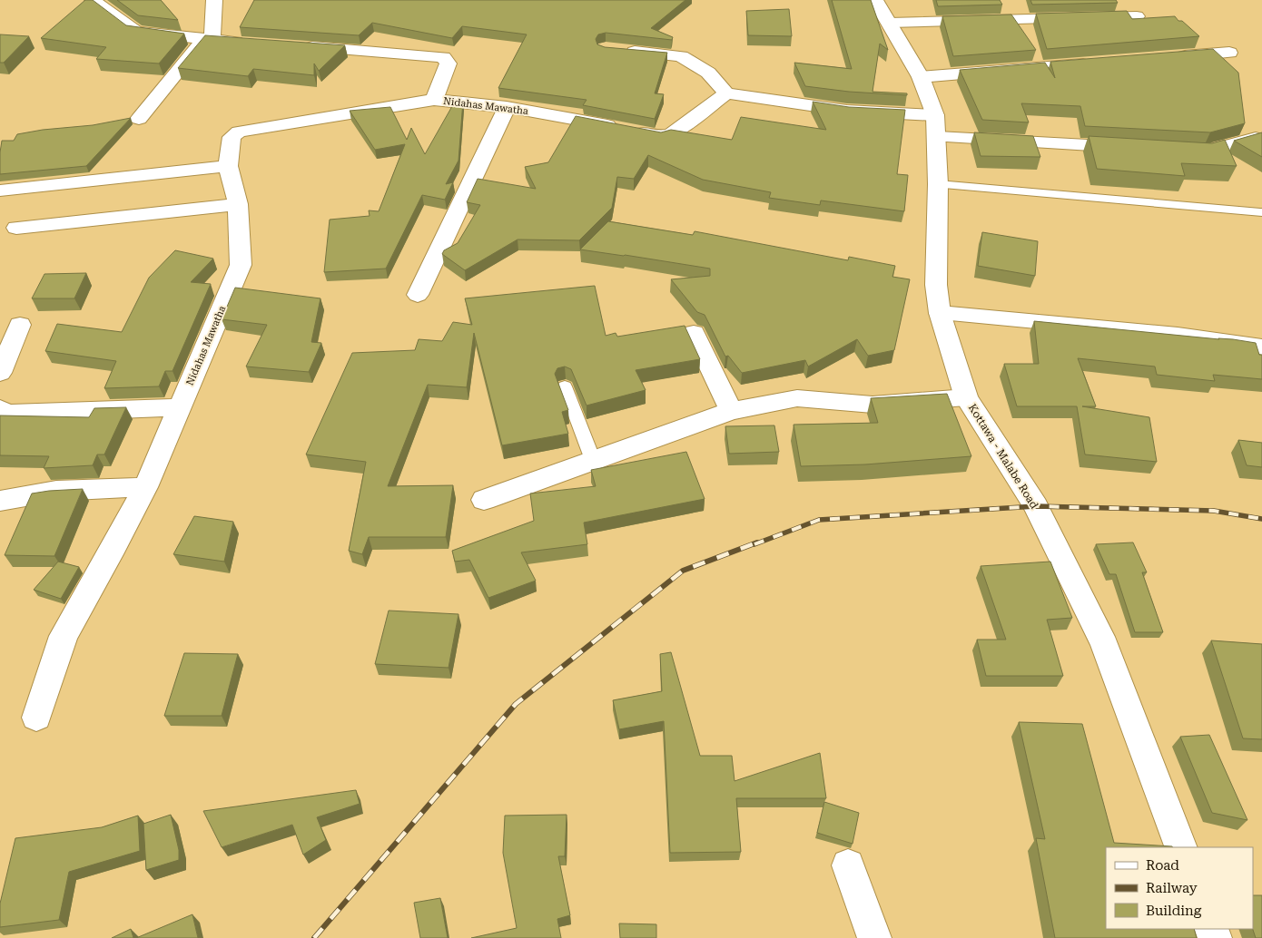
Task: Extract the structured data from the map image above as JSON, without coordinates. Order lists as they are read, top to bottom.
{
  "streets": {
    "street": ["Nidahas Mawatha", "Kottawa - Malabe Road"]
  },
  "legend": ["Road", "Railway", "Building"]
}
